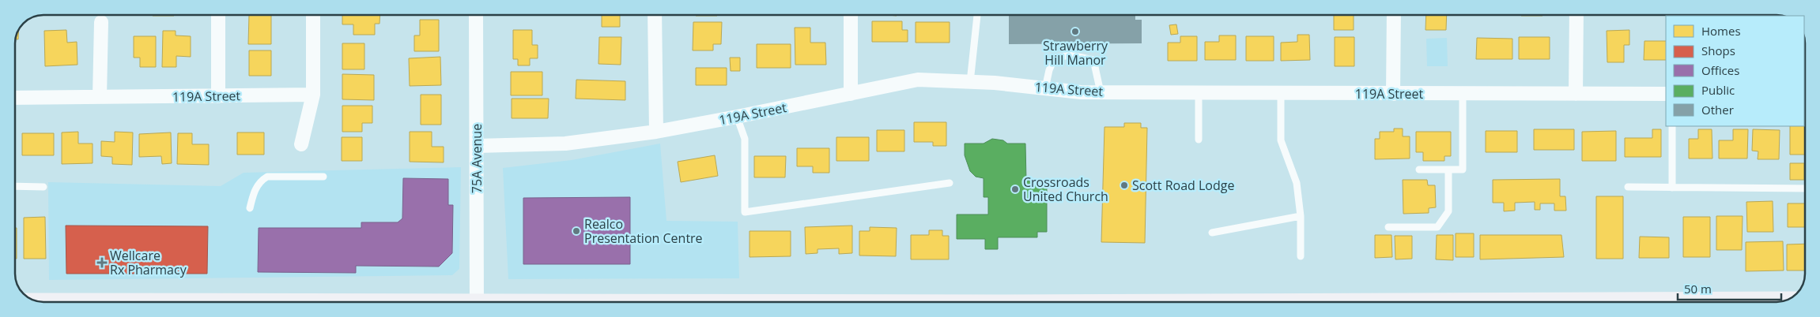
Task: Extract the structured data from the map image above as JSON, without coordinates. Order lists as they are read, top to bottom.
{
  "streets": {
    "street": ["119A Street", "75A Avenue"]
  },
  "crossings": [
    ["119A Street", "75A Avenue"]
  ],
  "places": {
    "other": [
      "Strawberry Hill Manor",
      "Scott Road Lodge",
      "Crossroads United Church",
      "Realco Presentation Centre"
    ],
    "health": ["Wellcare Rx Pharmacy"]
  },
  "legend": [
    "Homes",
    "Shops",
    "Offices",
    "Public",
    "Other"
  ],
  "scale_bar": "50 m"
}
